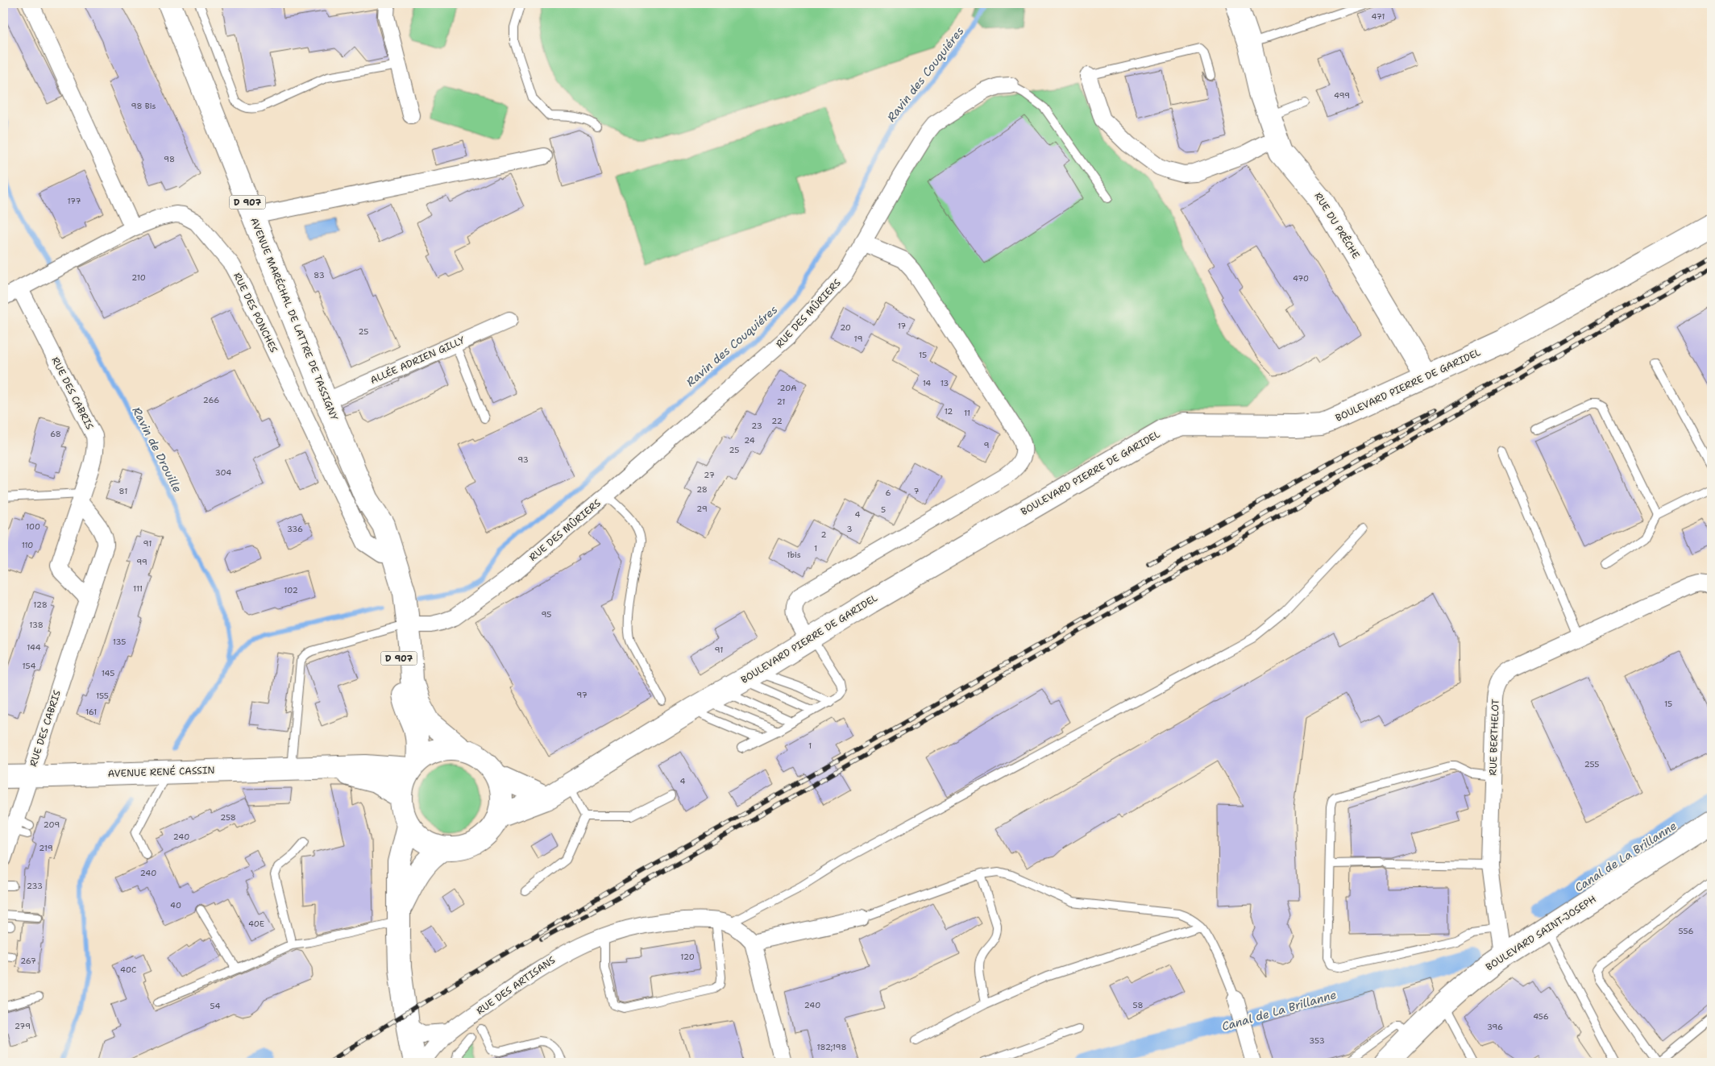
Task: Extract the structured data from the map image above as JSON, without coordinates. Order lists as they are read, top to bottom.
{
  "streets": {
    "main road": [
      "D 907",
      "RUE DU PRÊCHE",
      "AVENUE MARÉCHAL DE LATTRE DE TASSIGNY",
      "BOULEVARD PIERRE DE GARIDEL",
      "AVENUE RENÉ CASSIN",
      "BOULEVARD SAINT-JOSEPH"
    ],
    "street": [
      "RUE DES PONCHES",
      "RUE DES MÛRIERS",
      "ALLÉE ADRIEN GILLY",
      "RUE DES CABRIS",
      "RUE BERTHELOT",
      "RUE DES ARTISANS"
    ]
  },
  "crossings": [
    ["RUE DU PRÊCHE", "BOULEVARD PIERRE DE GARIDEL"],
    ["RUE DES PONCHES", "AVENUE MARÉCHAL DE LATTRE DE TASSIGNY"],
    ["RUE DES PONCHES", "RUE DES CABRIS"],
    ["RUE DES MÛRIERS", "AVENUE MARÉCHAL DE LATTRE DE TASSIGNY"],
    ["AVENUE MARÉCHAL DE LATTRE DE TASSIGNY", "ALLÉE ADRIEN GILLY"],
    ["AVENUE MARÉCHAL DE LATTRE DE TASSIGNY", "BOULEVARD PIERRE DE GARIDEL"],
    ["AVENUE MARÉCHAL DE LATTRE DE TASSIGNY", "AVENUE RENÉ CASSIN"],
    ["BOULEVARD PIERRE DE GARIDEL", "AVENUE RENÉ CASSIN"],
    ["RUE DES CABRIS", "AVENUE RENÉ CASSIN"],
    ["RUE BERTHELOT", "BOULEVARD SAINT-JOSEPH"]
  ],
  "water": ["Ravin des Couquiéres", "Ravin de Drouille", "Canal de La Brillanne"],
  "house_numbers": [
    "471",
    "499",
    "98 Bis",
    "98",
    "177",
    "83",
    "210",
    "470",
    "17",
    "20",
    "25",
    "19",
    "15",
    "14",
    "13",
    "20A",
    "266",
    "21",
    "12",
    "11",
    "22",
    "23",
    "68",
    "24",
    "9",
    "25",
    "93",
    "304",
    "27",
    "28",
    "81",
    "7",
    "6",
    "29",
    "5",
    "4",
    "100",
    "336",
    "3",
    "2",
    "91",
    "110",
    "1",
    "1bis",
    "99",
    "111",
    "102",
    "128",
    "95",
    "138",
    "135",
    "144",
    "91",
    "154",
    "145",
    "97",
    "155",
    "15",
    "161",
    "1",
    "255",
    "4",
    "258",
    "209",
    "240",
    "219",
    "240",
    "233",
    "40",
    "40E",
    "556",
    "120",
    "267",
    "40C",
    "240",
    "58",
    "54",
    "456",
    "279",
    "396",
    "353",
    "182;198"
  ]
}
